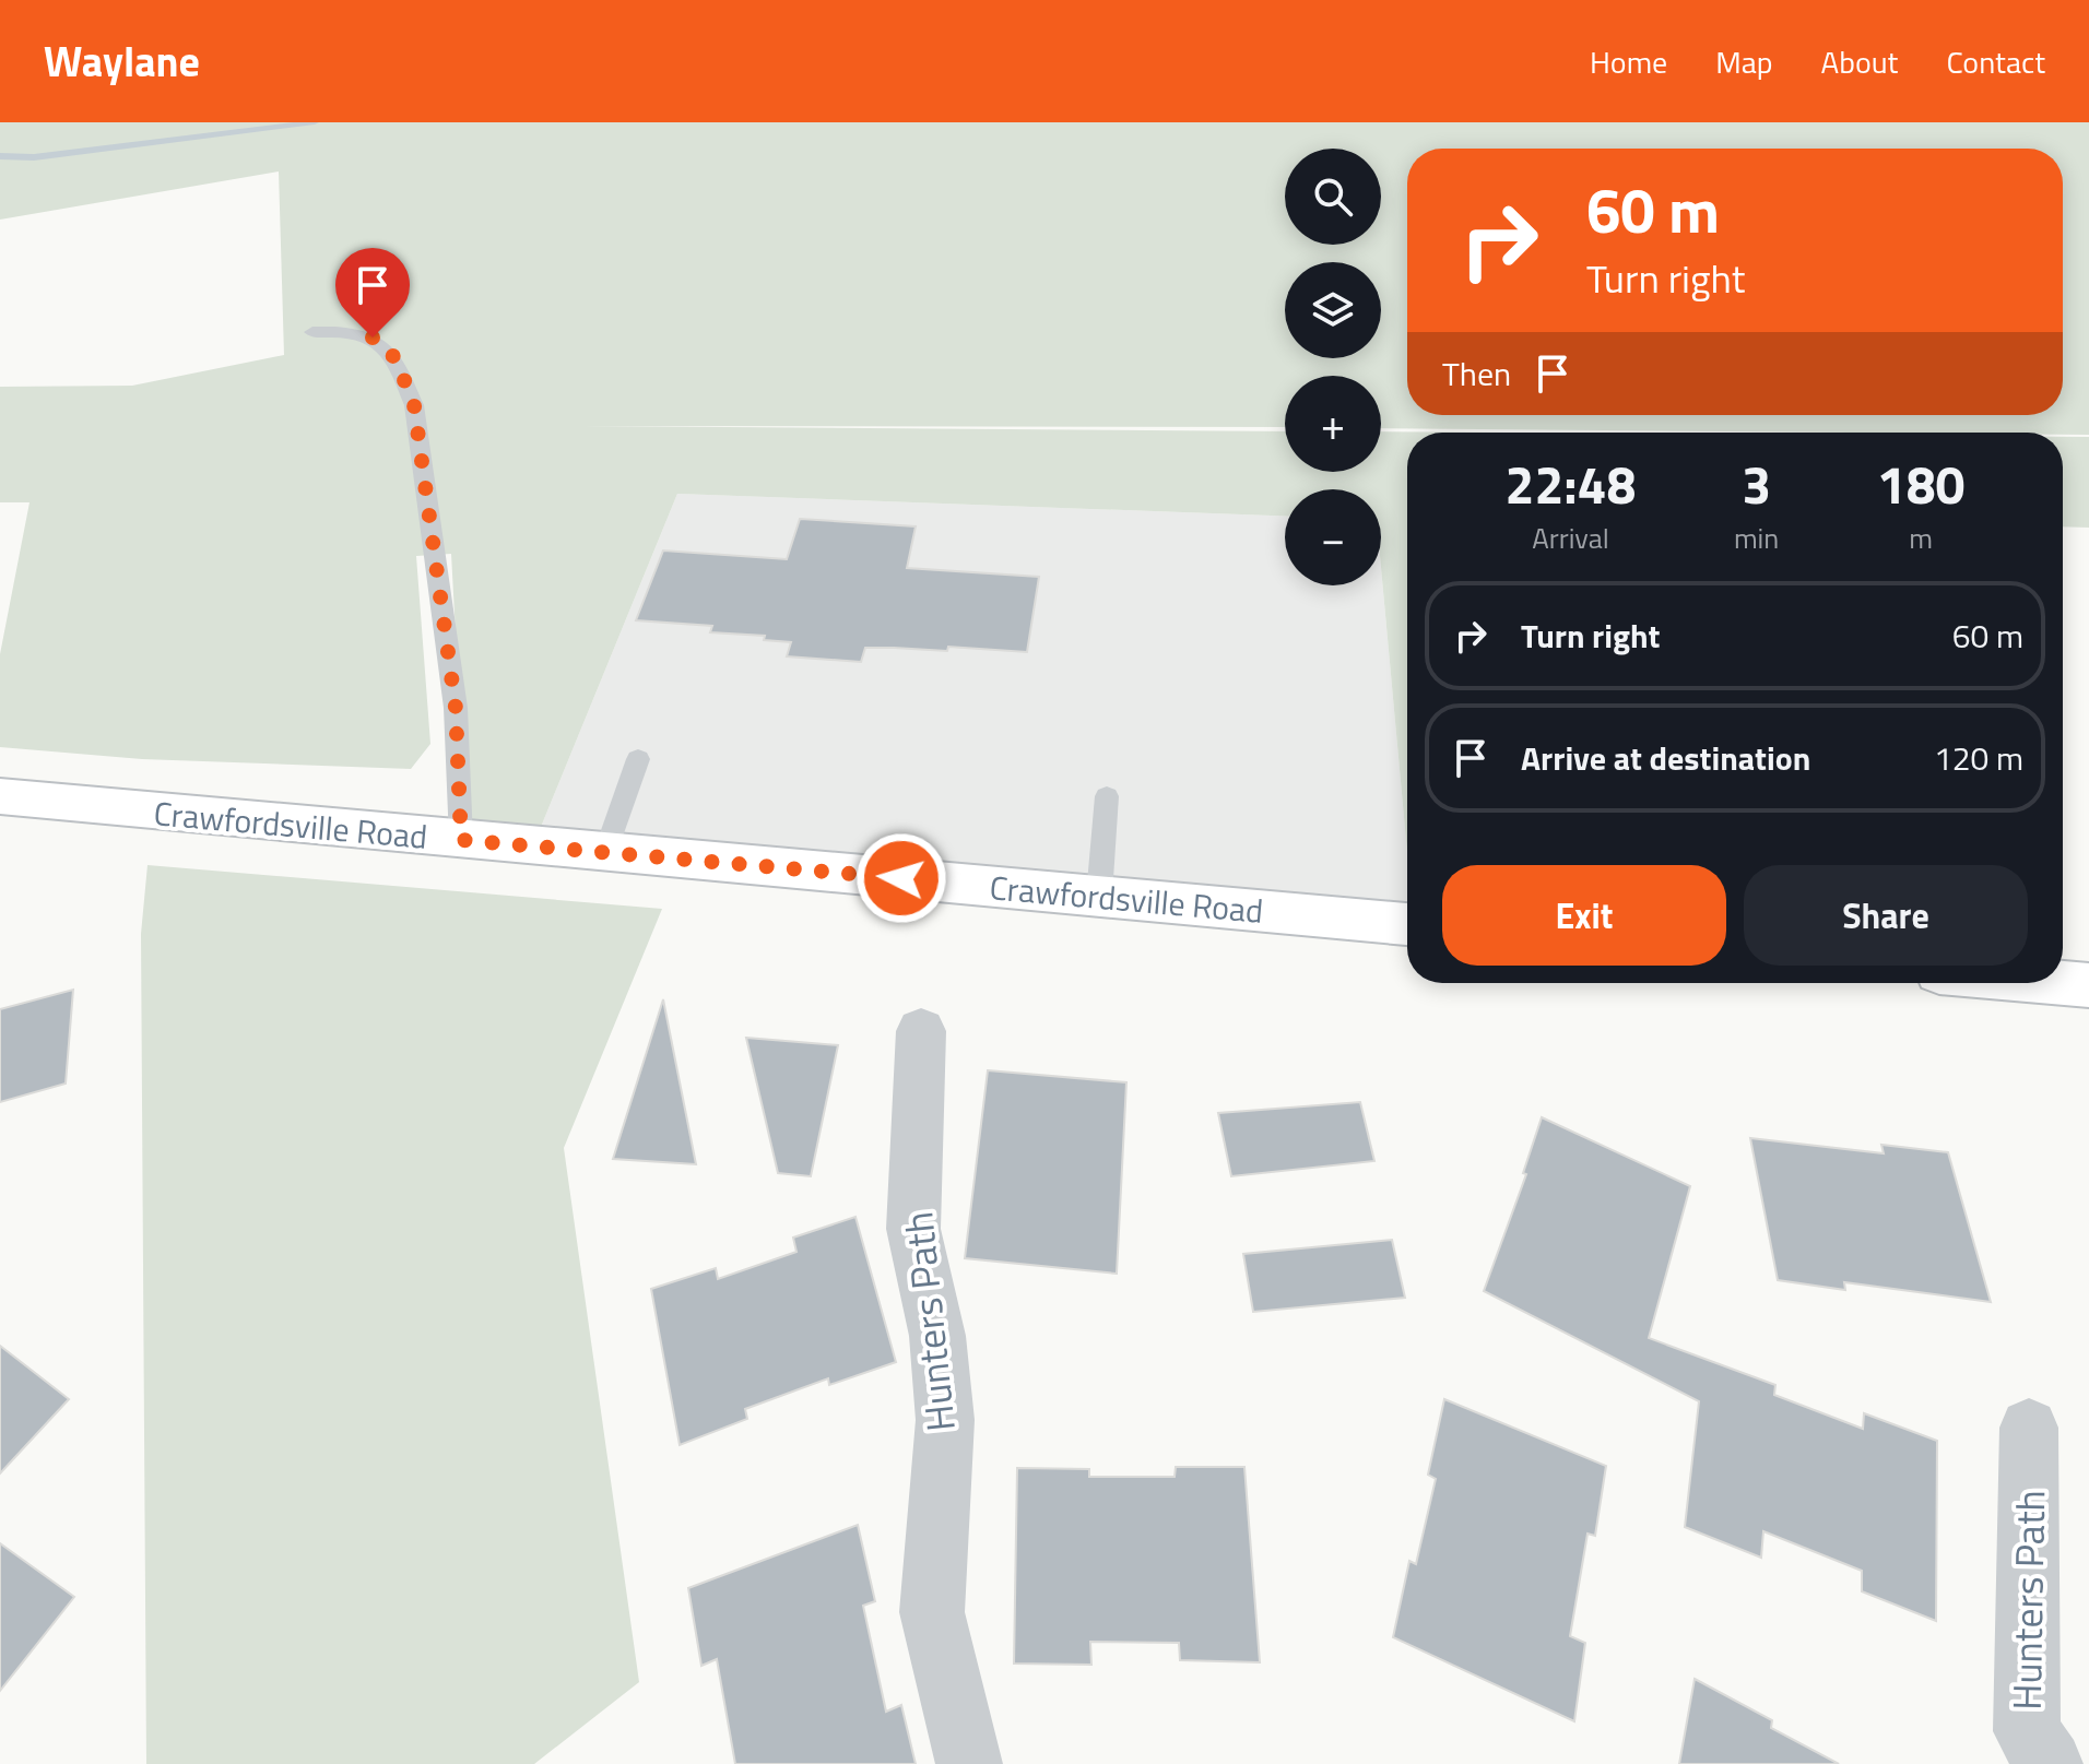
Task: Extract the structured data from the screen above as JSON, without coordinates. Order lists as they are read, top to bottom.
{
  "streets": {
    "main road": ["Crawfordsville Road"],
    "street": ["Hunters Path"]
  },
  "page": {
    "header": "Waylane",
    "nav": [
      "Home",
      "Map",
      "About",
      "Contact"
    ],
    "map_buttons": ["+", "−"],
    "turn": ["60 m", "Turn right"],
    "then": "Then",
    "eta": [
      "22:48",
      "Arrival",
      "3",
      "min",
      "180",
      "m"
    ],
    "list": [
      {
        "name": "Turn right",
        "value": "60 m"
      },
      {
        "name": "Arrive at destination",
        "value": "120 m"
      }
    ],
    "buttons": ["Exit", "Share"]
  }
}
